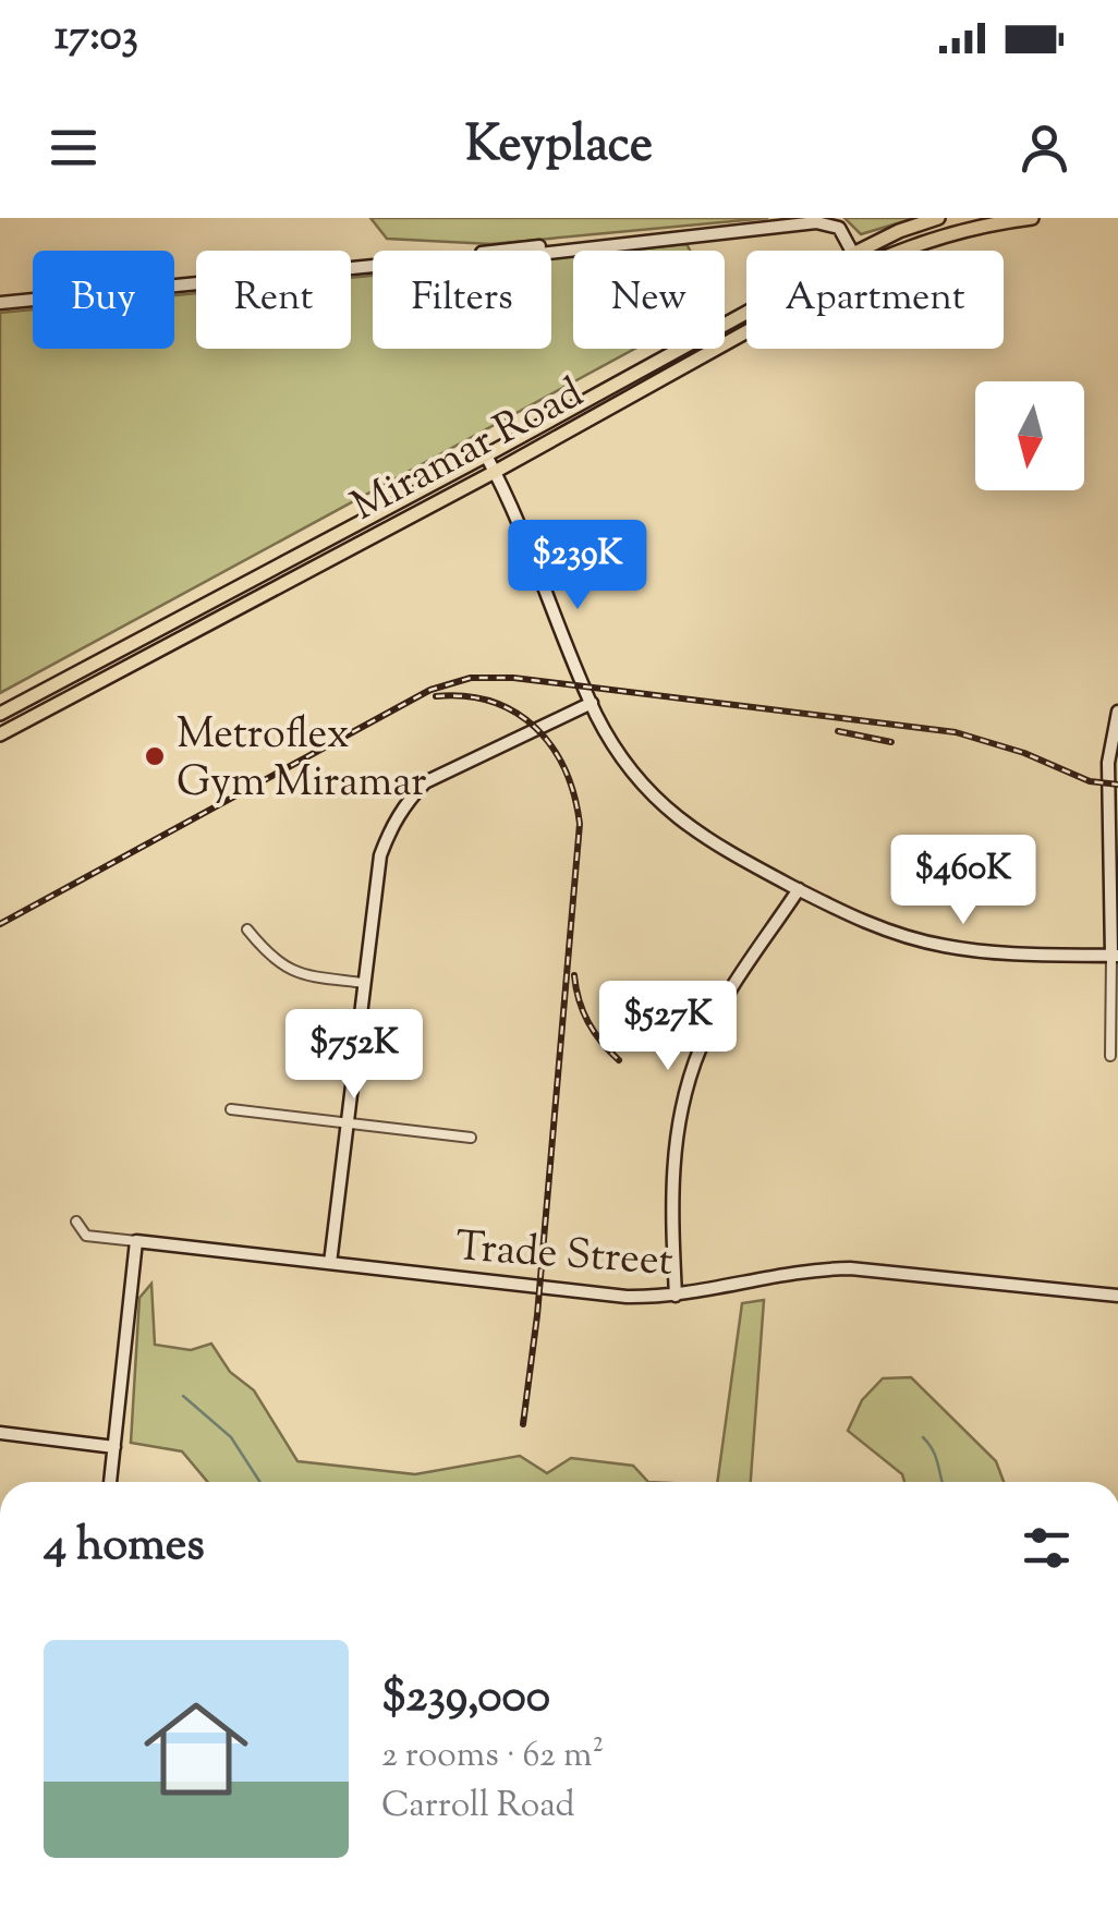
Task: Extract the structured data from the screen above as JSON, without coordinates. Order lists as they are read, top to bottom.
{
  "streets": {
    "main road": ["Miramar Road"],
    "street": ["Trade Street"]
  },
  "places": ["Metroflex Gym Miramar"],
  "north": "bottom",
  "page": {
    "status": "17:03",
    "header": "Keyplace",
    "chip": [
      "Buy",
      "Rent",
      "Filters",
      "New",
      "Apartment"
    ],
    "price": [
      "$239K",
      "$460K",
      "$527K",
      "$752K"
    ],
    "heading": "4 homes",
    "list": [
      {
        "name": "$239,000",
        "note": "2 rooms · 62 m² · Carroll Road"
      }
    ]
  }
}
